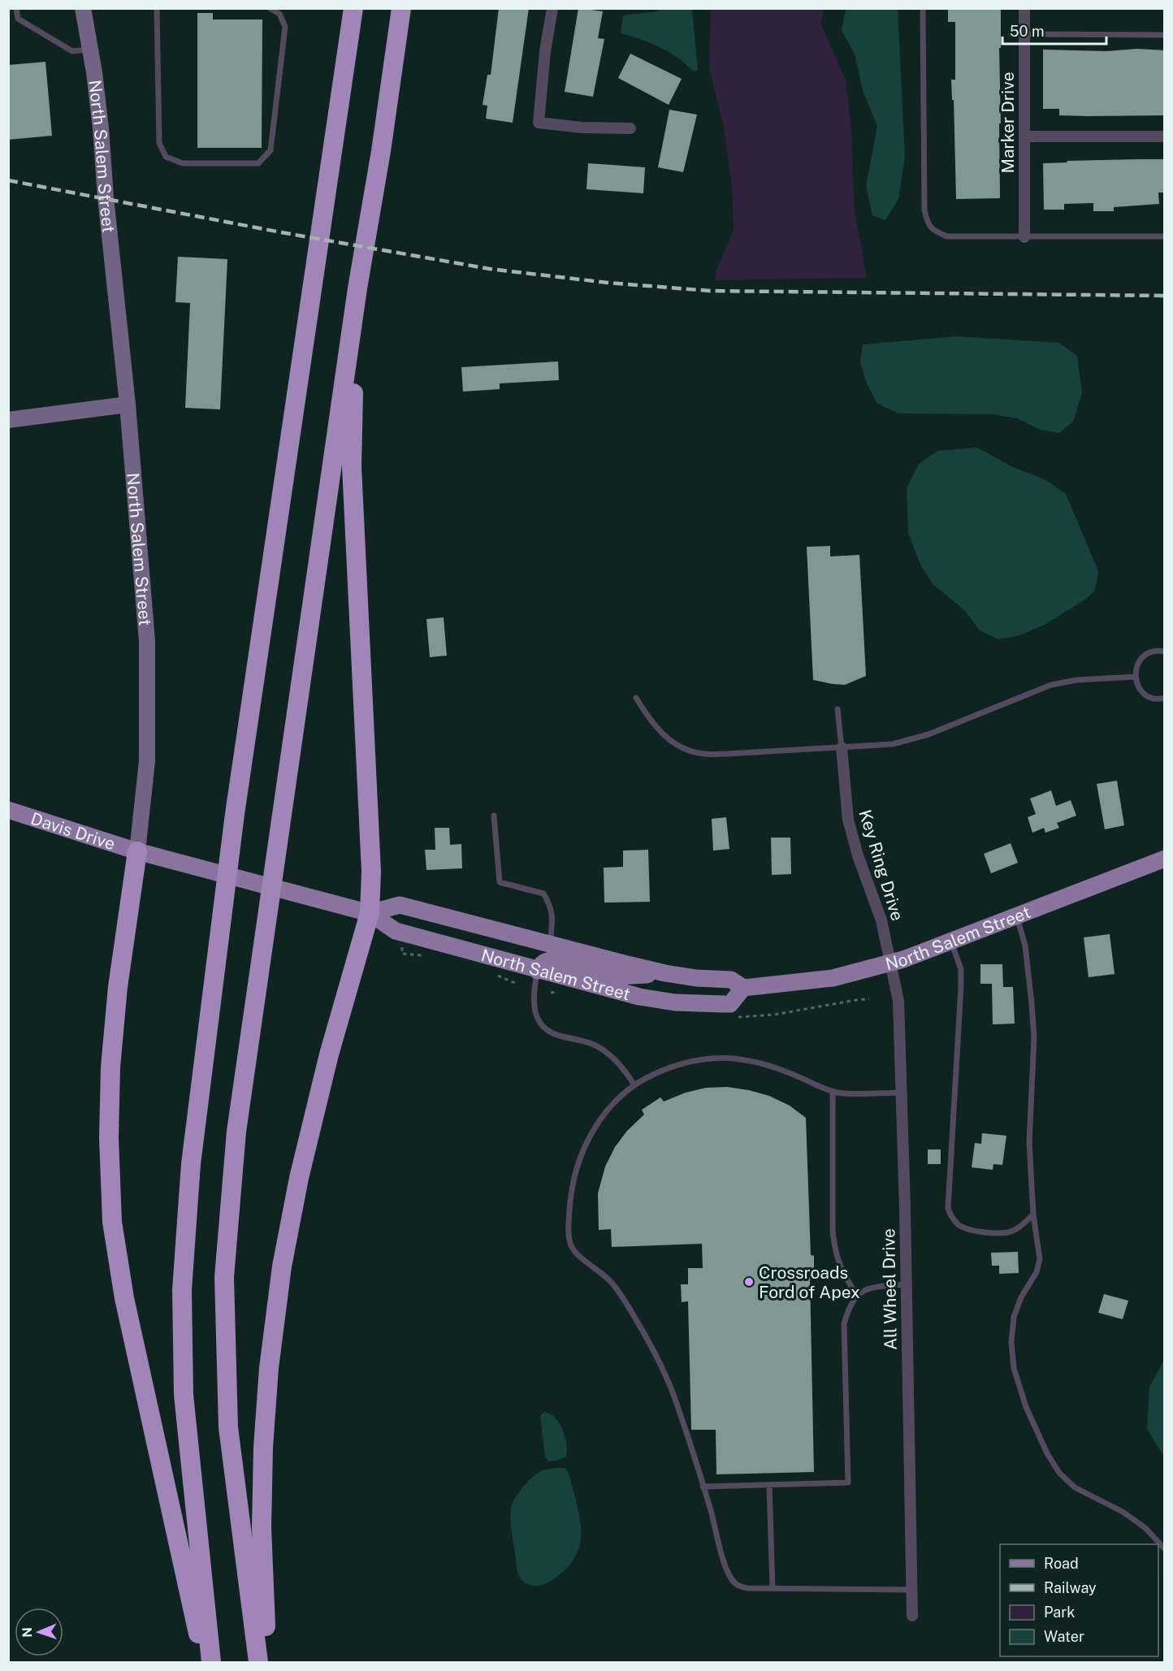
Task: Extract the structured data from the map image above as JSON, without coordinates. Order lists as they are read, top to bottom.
{
  "streets": {
    "main road": ["North Salem Street", "Davis Drive"],
    "street": ["Marker Drive", "Key Ring Drive", "All Wheel Drive"]
  },
  "crossings": [
    ["North Salem Street", "Davis Drive"],
    ["North Salem Street", "Key Ring Drive"],
    ["North Salem Street", "All Wheel Drive"],
    ["Key Ring Drive", "All Wheel Drive"]
  ],
  "places": ["Crossroads Ford of Apex"],
  "legend": [
    "Road",
    "Railway",
    "Park",
    "Water"
  ],
  "scale_bar": "50 m",
  "north": "left"
}
